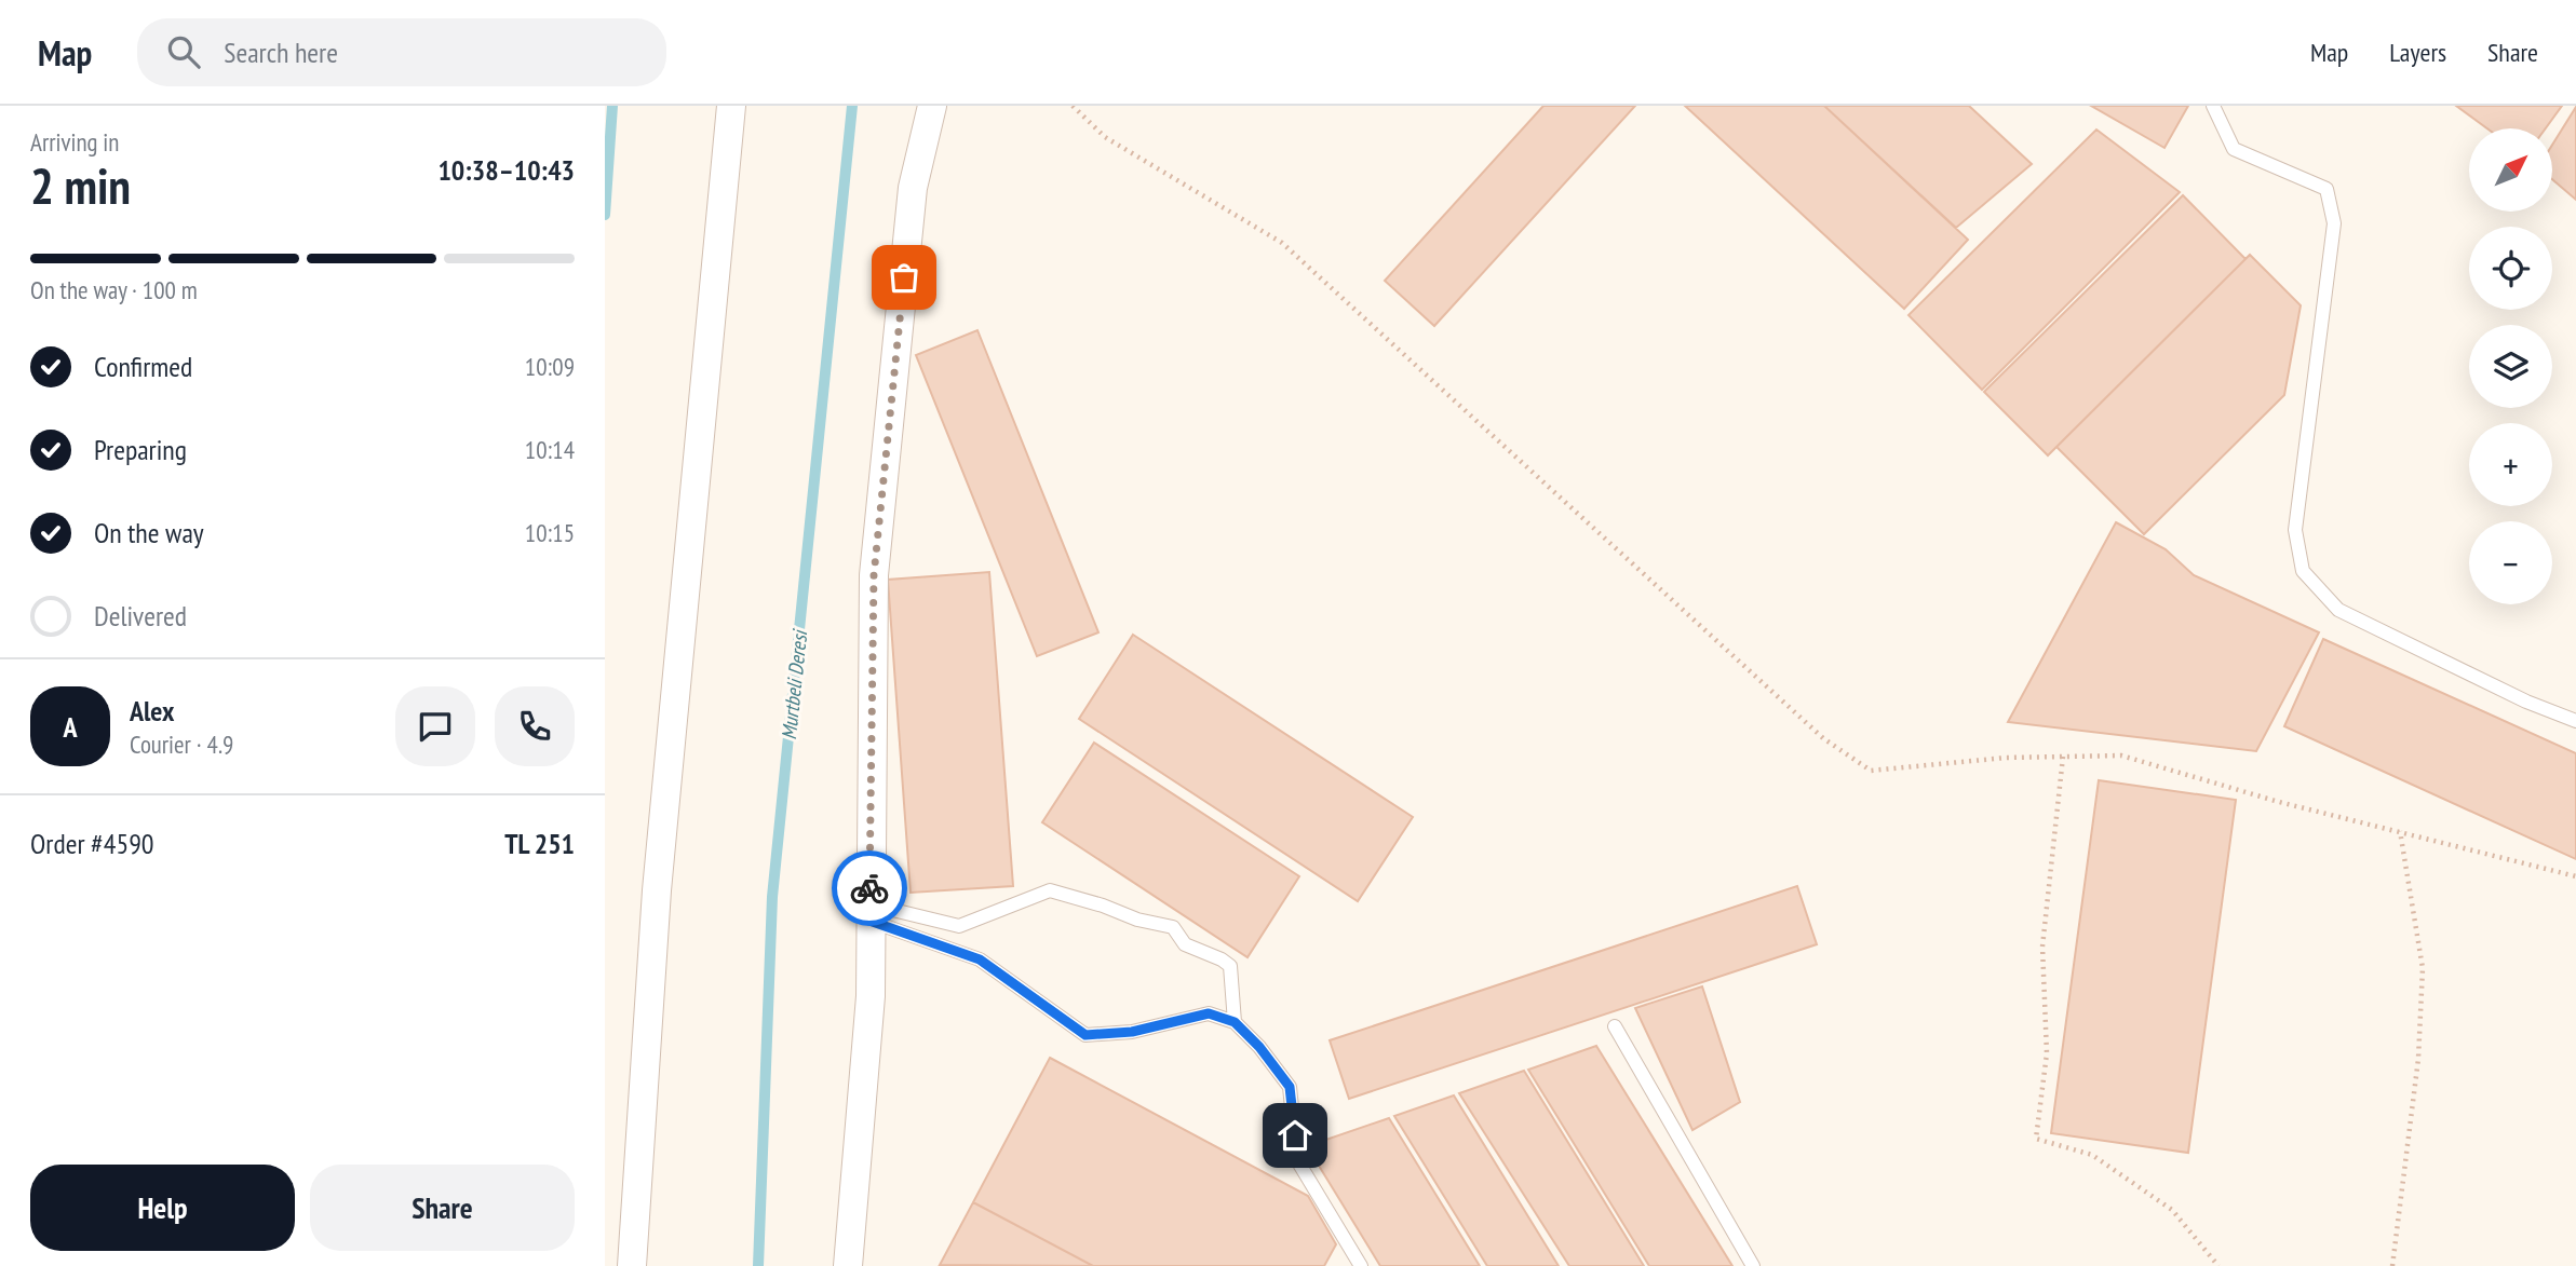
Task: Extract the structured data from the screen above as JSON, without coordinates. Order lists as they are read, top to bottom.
{
  "water": ["Murtbeli Deresi"],
  "north": "top right",
  "page": {
    "header": "Map",
    "search": "Search here",
    "nav": ["Map", "Layers", "Share"],
    "heading": ["2 min", "Arriving in", "10:38–10:43"],
    "panel": [
      "Alex",
      "Courier · 4.9",
      "Order #4590",
      "TL 251"
    ],
    "map_buttons": ["+", "−"],
    "bar": "On the way · 100 m",
    "list": [
      ["Confirmed", "10:09"],
      ["Preparing", "10:14"],
      ["On the way", "10:15"],
      "Delivered"
    ],
    "round": "A",
    "buttons": ["Help", "Share"]
  }
}
